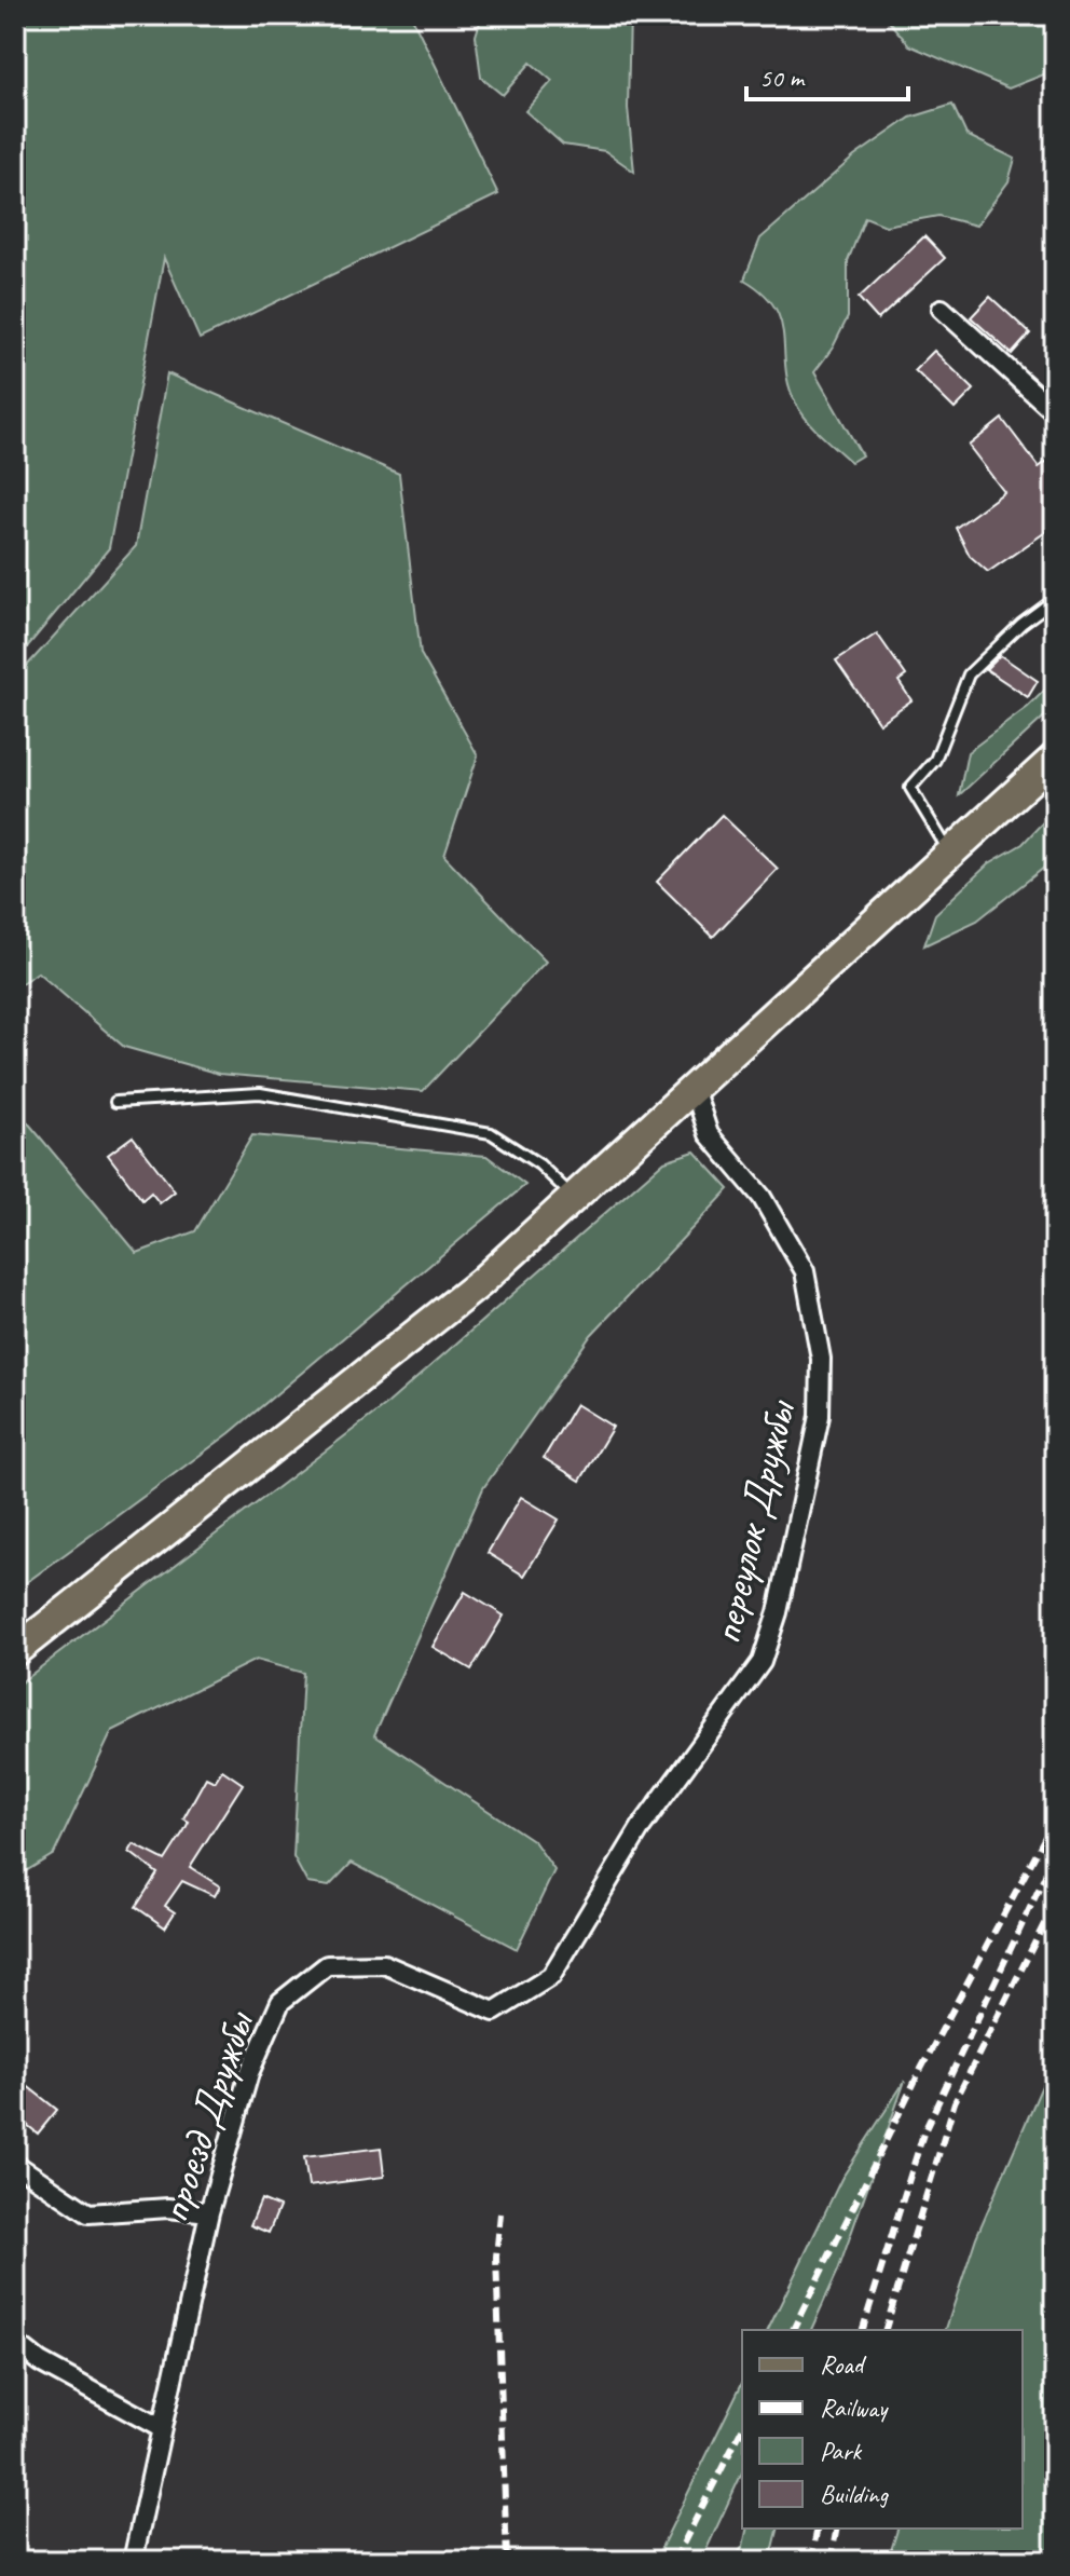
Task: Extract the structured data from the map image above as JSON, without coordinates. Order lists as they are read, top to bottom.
{
  "streets": {
    "street": ["переулок Дружбы", "проезд Дружбы"]
  },
  "crossings": [
    ["переулок Дружбы", "проезд Дружбы"]
  ],
  "legend": [
    "Road",
    "Railway",
    "Park",
    "Building"
  ],
  "scale_bar": "50 m"
}
